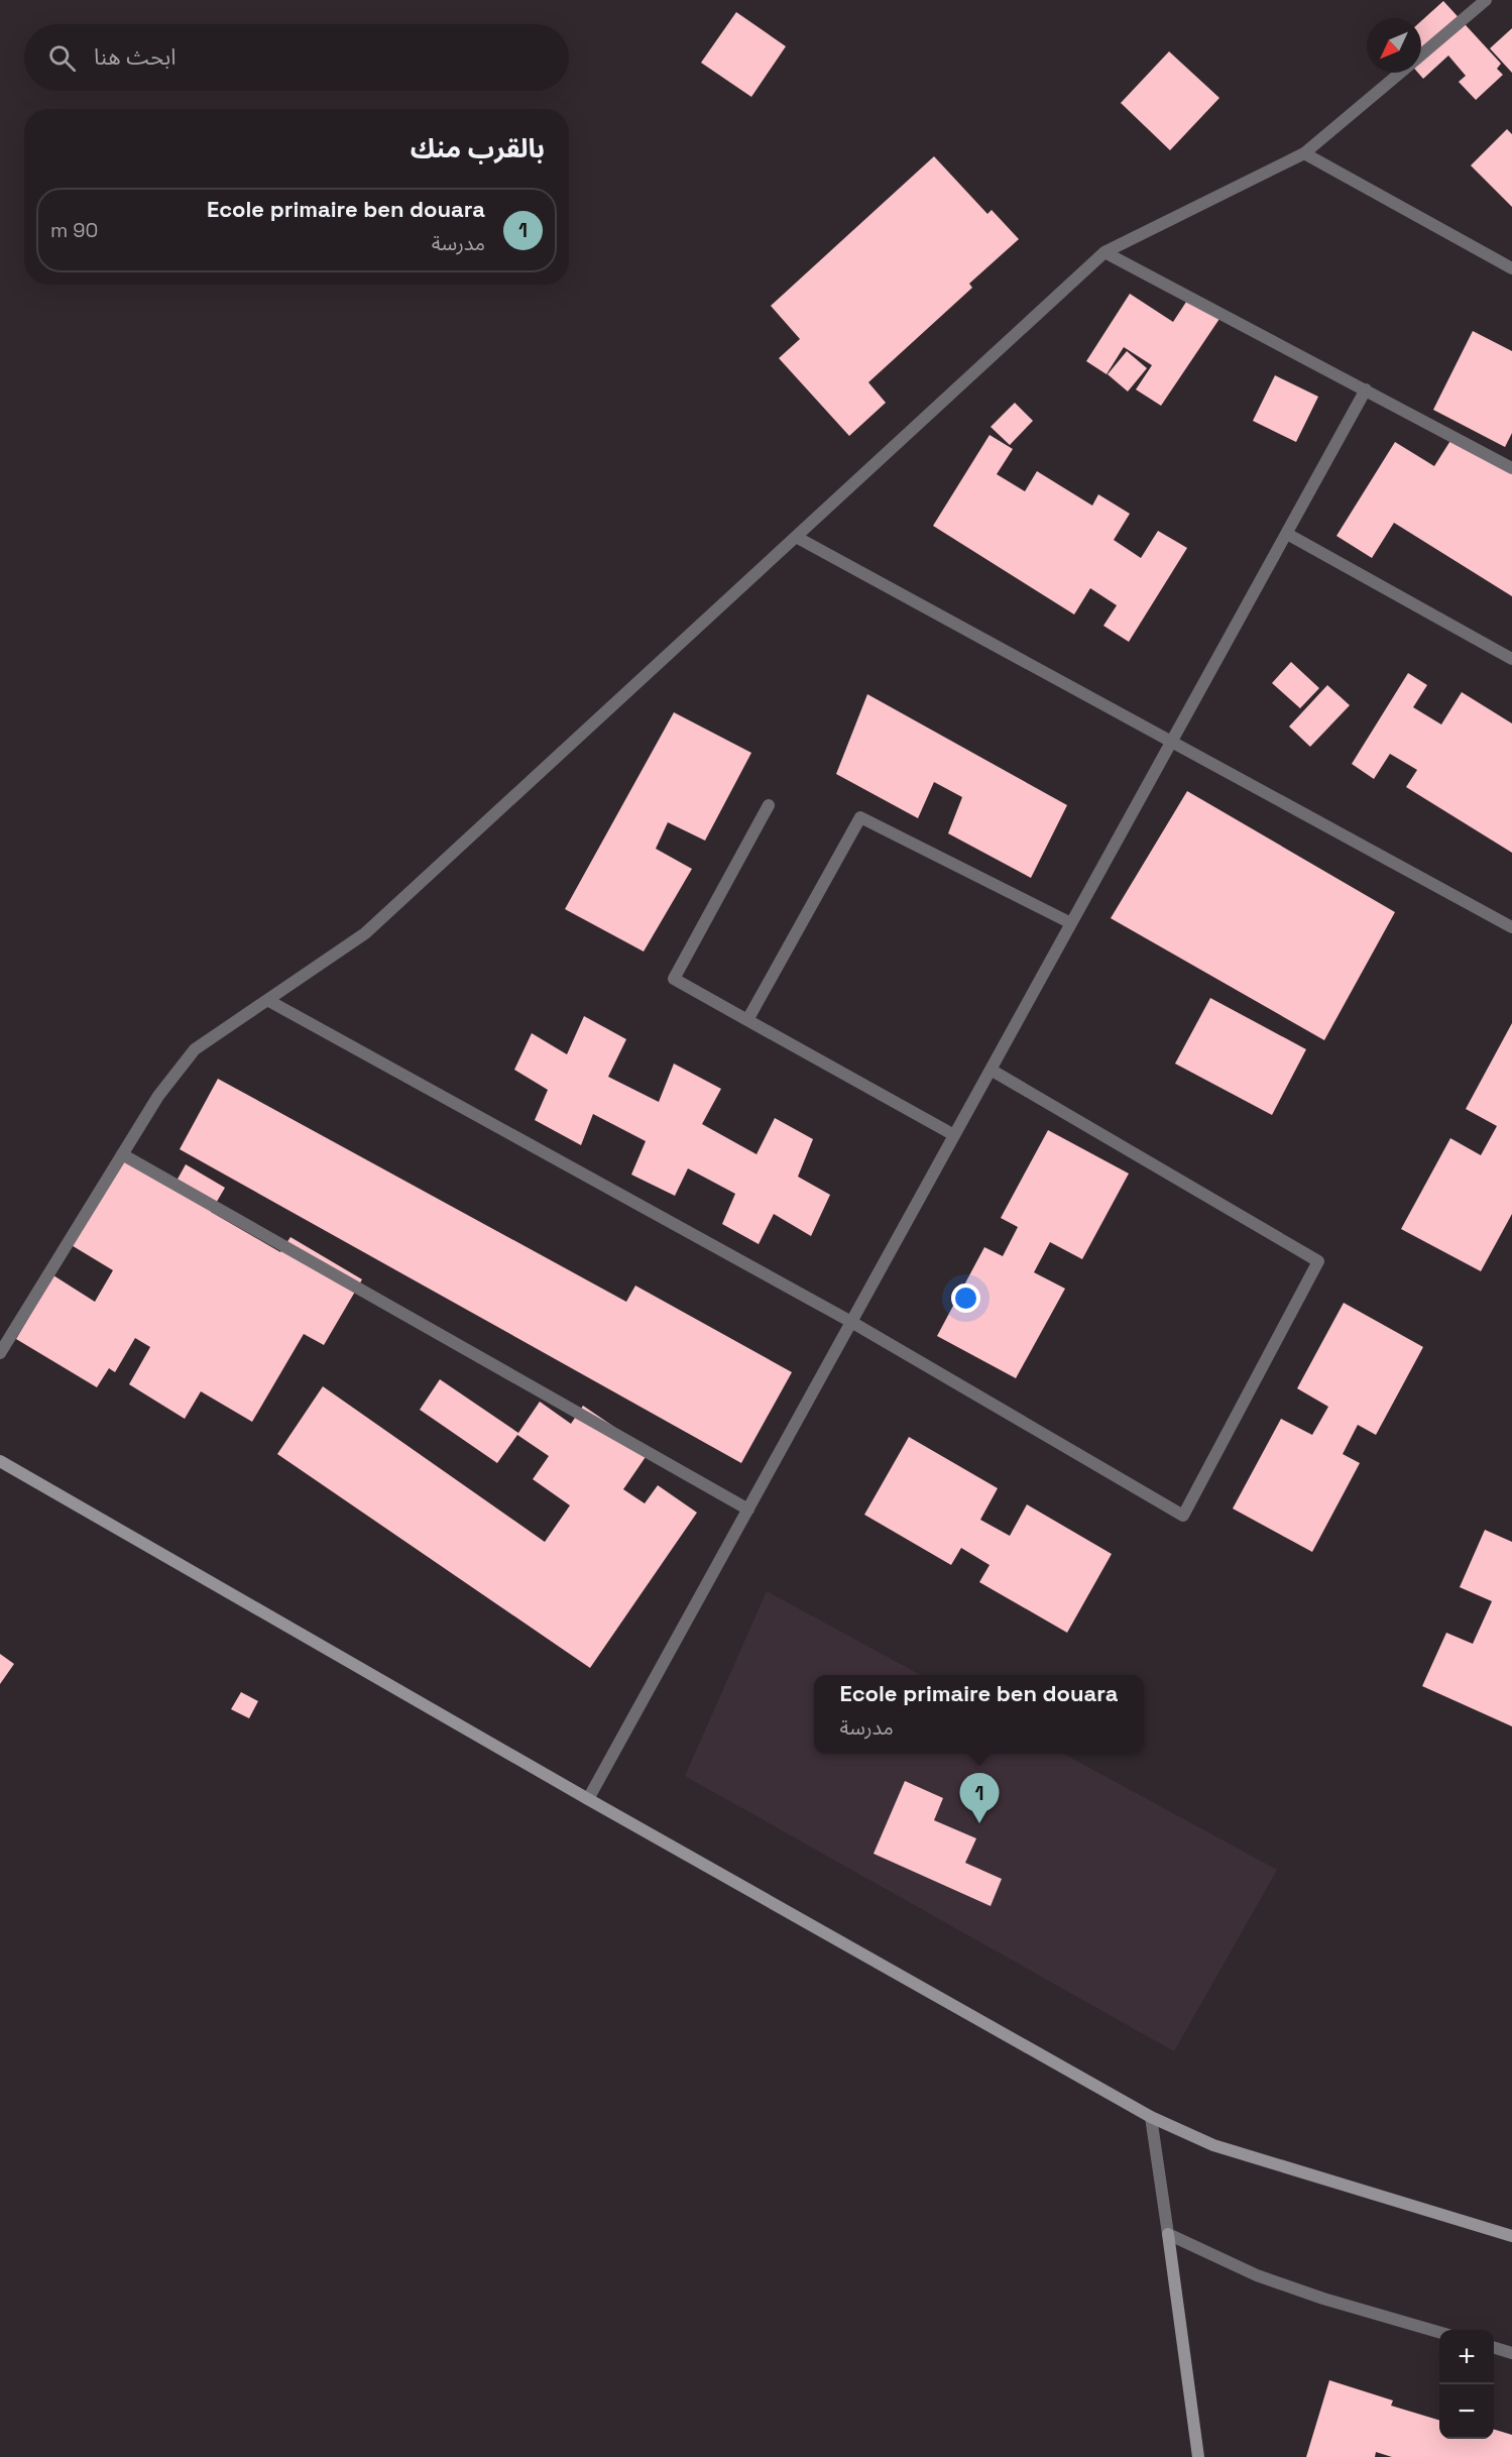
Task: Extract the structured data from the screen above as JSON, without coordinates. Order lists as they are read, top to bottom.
{
  "north": "bottom left",
  "page": {
    "search": "ابحث هنا",
    "heading": "بالقرب منك",
    "list": [
      {
        "mark": "1",
        "name": "Ecole primaire ben douara",
        "note": "مدرسة",
        "value": "90 m"
      }
    ],
    "popup": ["Ecole primaire ben douara", "مدرسة"],
    "pins": "1",
    "map_buttons": ["+", "−"]
  }
}
